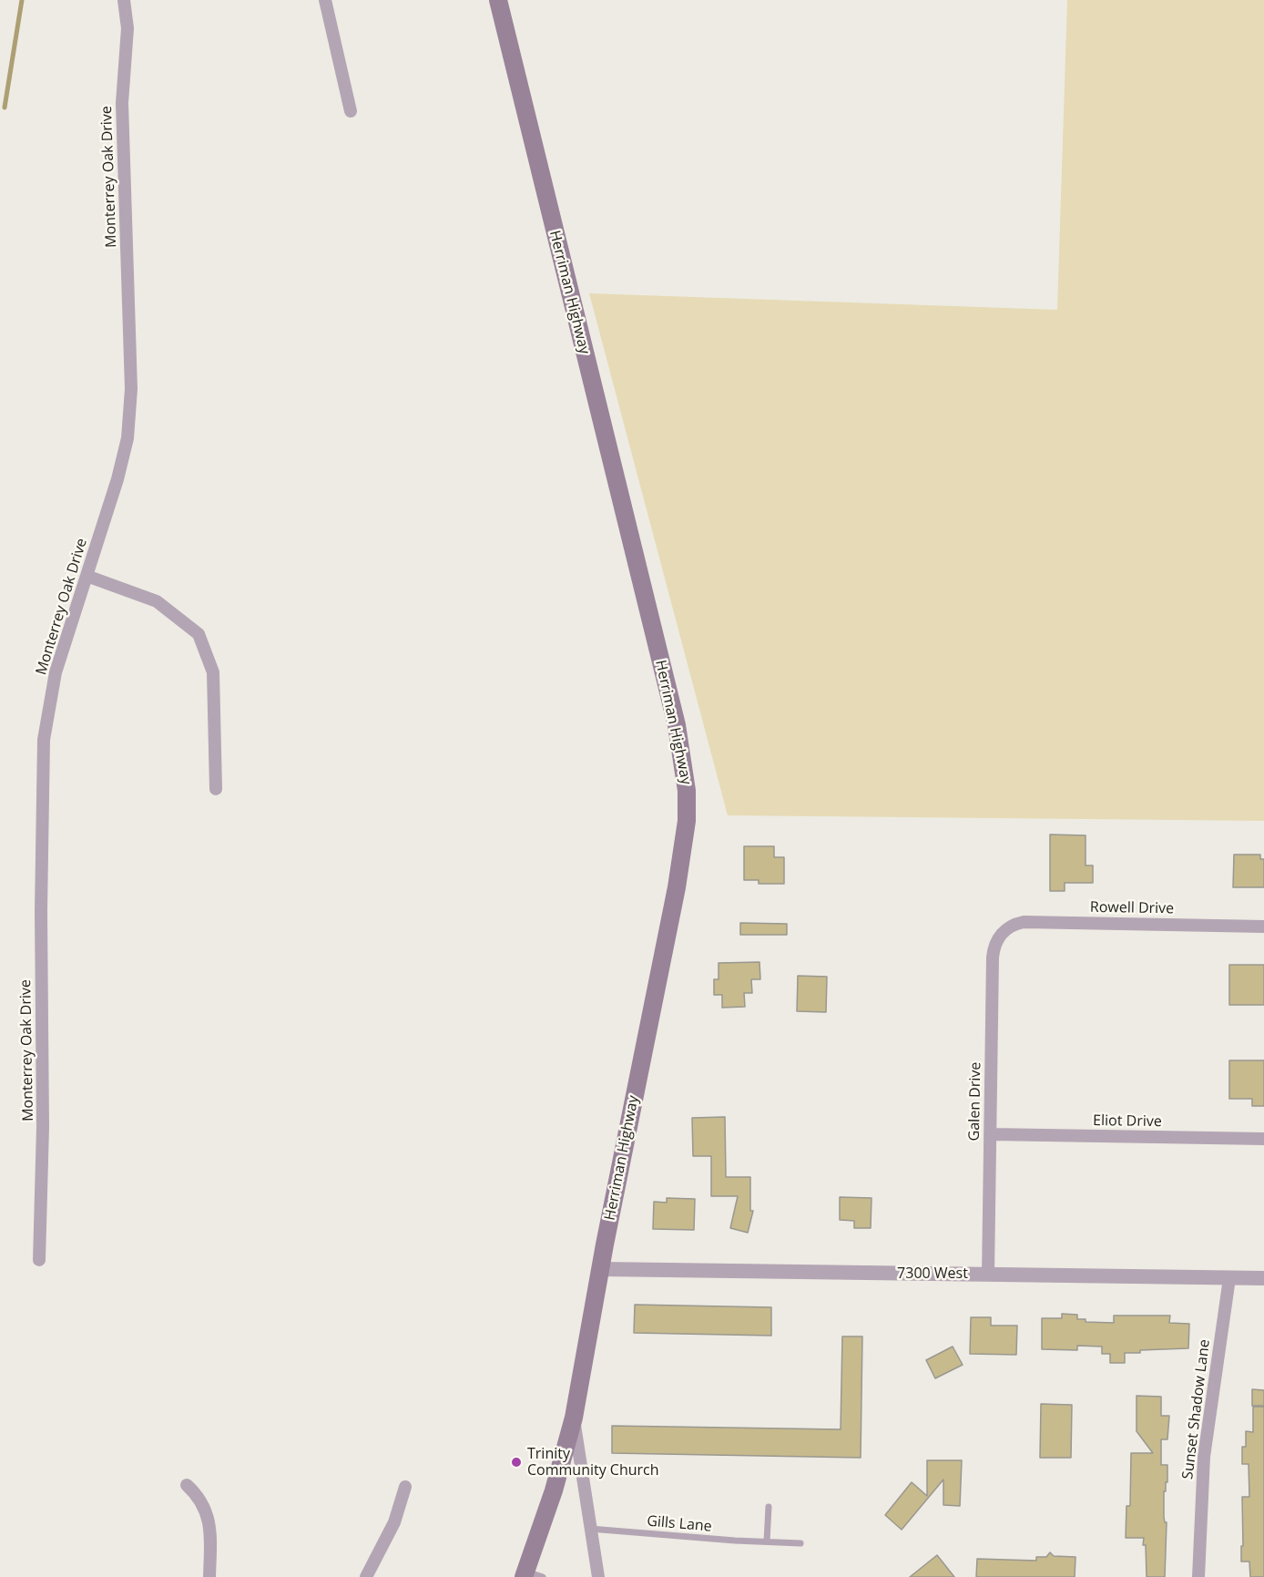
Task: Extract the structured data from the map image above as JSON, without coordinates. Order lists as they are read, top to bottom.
{
  "streets": {
    "main road": ["Herriman Highway"],
    "street": [
      "Monterrey Oak Drive",
      "Rowell Drive",
      "Galen Drive",
      "Eliot Drive",
      "7300 West",
      "Sunset Shadow Lane"
    ],
    "lane": ["Gills Lane"]
  },
  "crossings": [
    ["Herriman Highway", "7300 West"],
    ["Rowell Drive", "Galen Drive"],
    ["Galen Drive", "Eliot Drive"],
    ["Galen Drive", "7300 West"],
    ["7300 West", "Sunset Shadow Lane"]
  ],
  "places": ["Trinity Community Church"]
}
